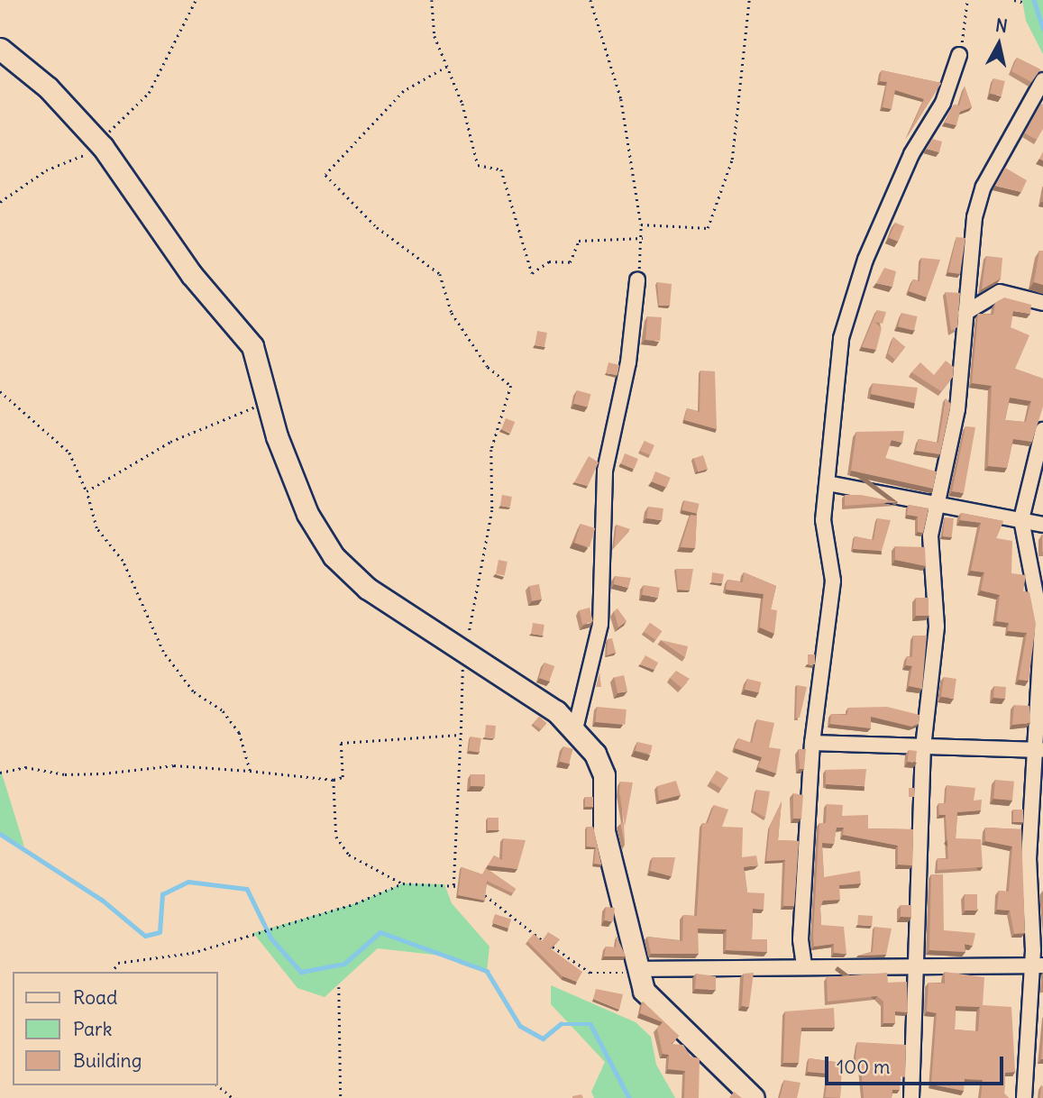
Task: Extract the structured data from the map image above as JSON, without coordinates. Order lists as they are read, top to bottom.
{
  "legend": ["Road", "Park", "Building"],
  "scale_bar": "100 m",
  "north": "top"
}
